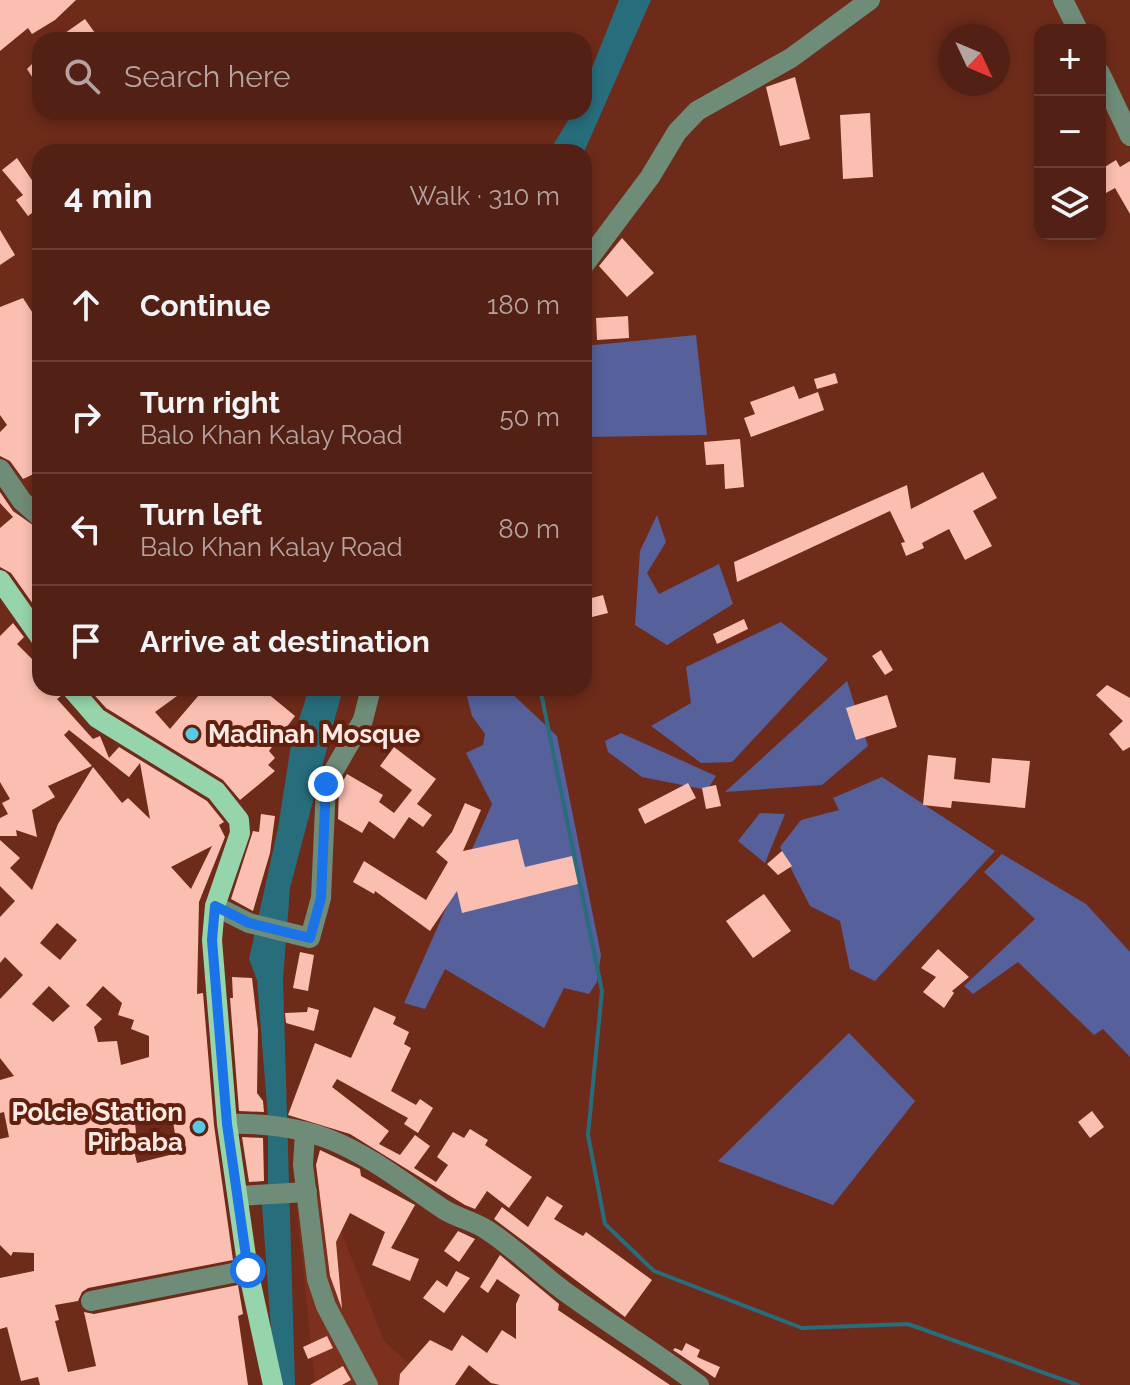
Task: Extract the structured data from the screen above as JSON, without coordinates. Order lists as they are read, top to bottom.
{
  "places": ["Madinah Mosque", "Polcie Station Pirbaba"],
  "north": "bottom right",
  "page": {
    "map_buttons": ["+", "−"],
    "search": "Search here",
    "heading": ["4 min", "Walk · 310 m"],
    "list": [
      ["Continue", "180 m"],
      ["Turn right", "Balo Khan Kalay Road", "50 m"],
      ["Turn left", "Balo Khan Kalay Road", "80 m"],
      "Arrive at destination"
    ]
  }
}
